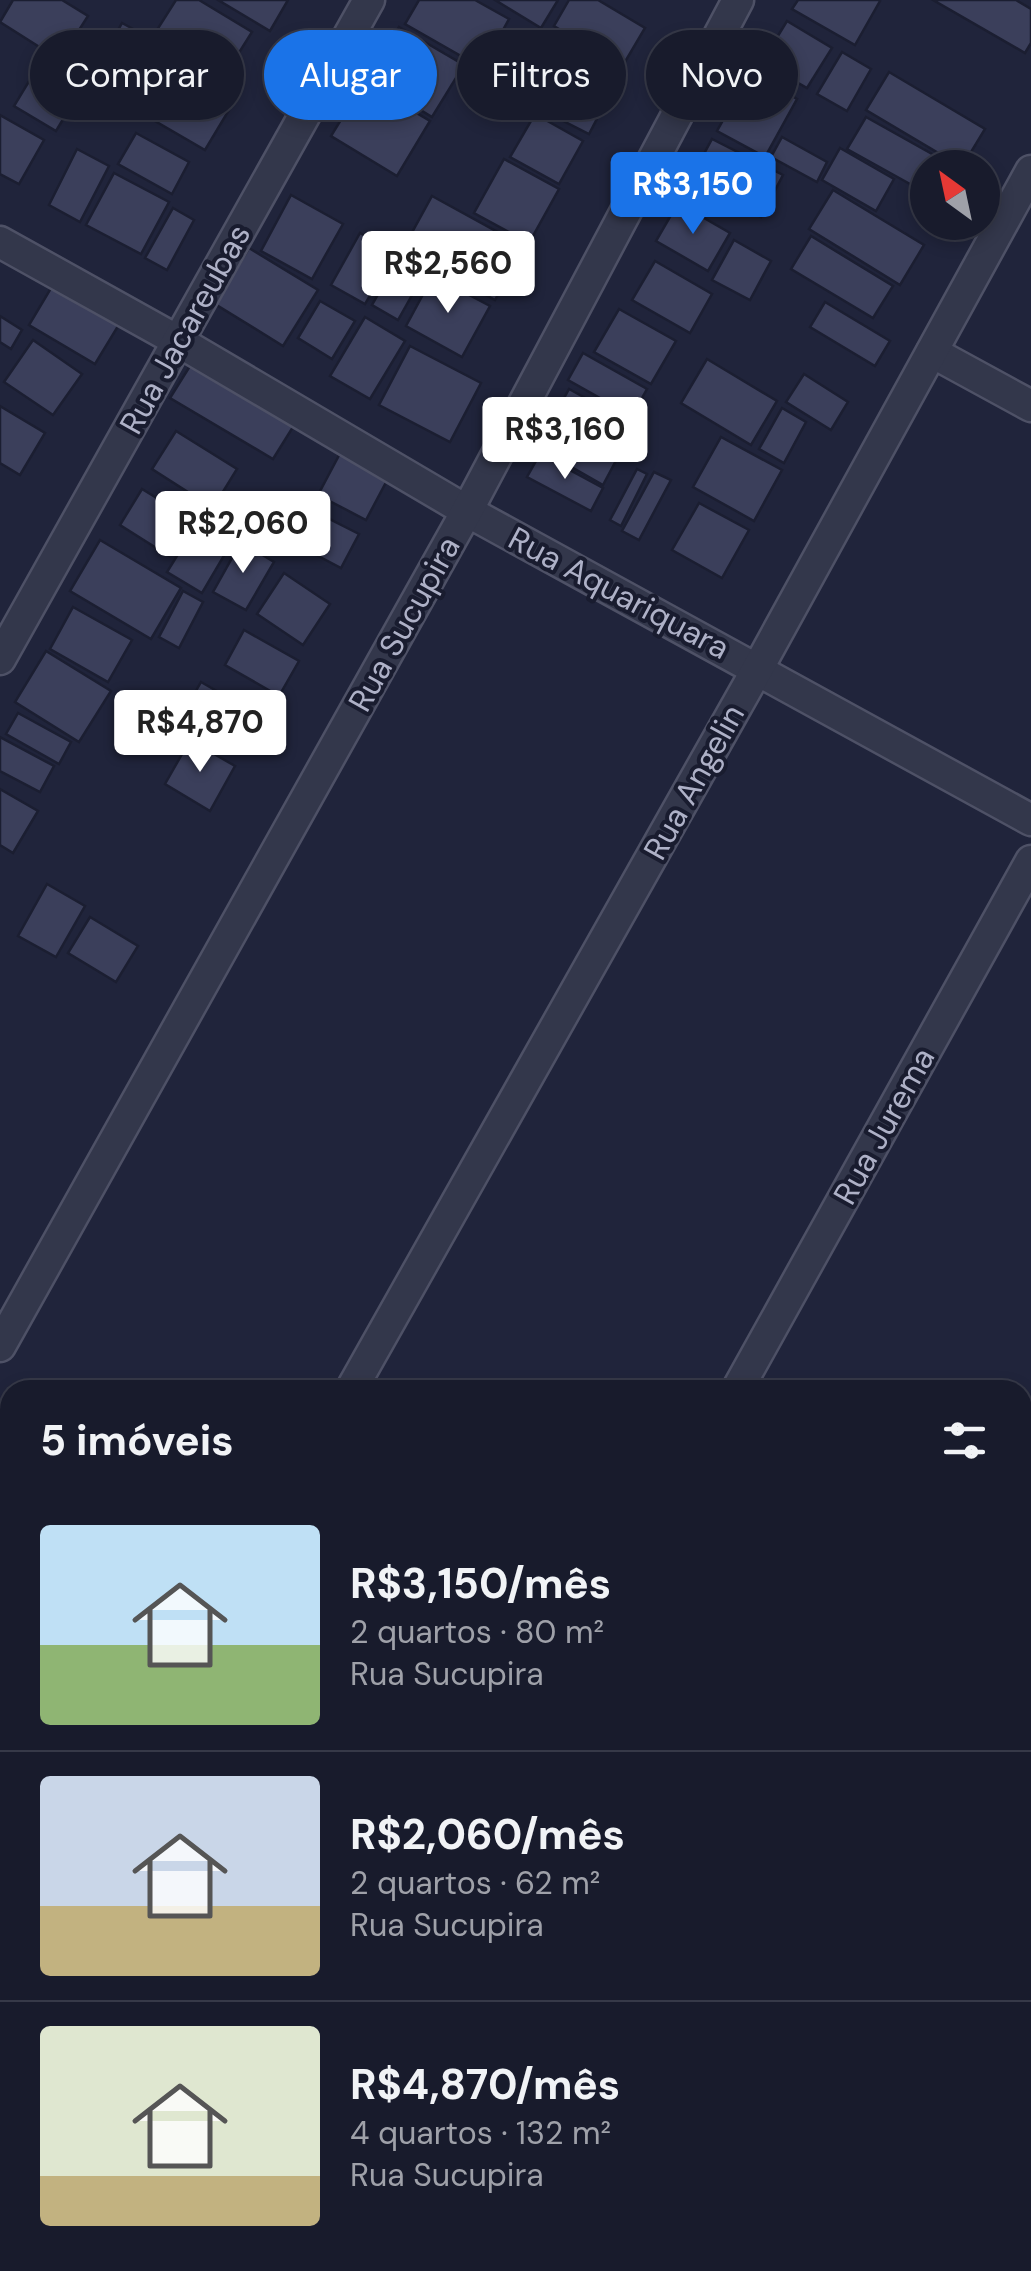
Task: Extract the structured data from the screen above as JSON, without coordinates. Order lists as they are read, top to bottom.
{
  "streets": {
    "street": [
      "Rua Jacareubas",
      "Rua Aquariquara",
      "Rua Sucupira",
      "Rua Angelin",
      "Rua Jurema"
    ]
  },
  "crossings": [
    ["Rua Jacareubas", "Rua Aquariquara"],
    ["Rua Aquariquara", "Rua Sucupira"],
    ["Rua Aquariquara", "Rua Angelin"]
  ],
  "north": "top left",
  "page": {
    "chip": [
      "Comprar",
      "Alugar",
      "Filtros",
      "Novo"
    ],
    "price": [
      "R$3,150",
      "R$2,560",
      "R$3,160",
      "R$2,060",
      "R$4,870"
    ],
    "heading": "5 imóveis",
    "list": [
      {
        "name": "R$3,150/mês",
        "note": "2 quartos · 80 m² · Rua Sucupira"
      },
      {
        "name": "R$2,060/mês",
        "note": "2 quartos · 62 m² · Rua Sucupira"
      },
      {
        "name": "R$4,870/mês",
        "note": "4 quartos · 132 m² · Rua Sucupira"
      }
    ]
  }
}
